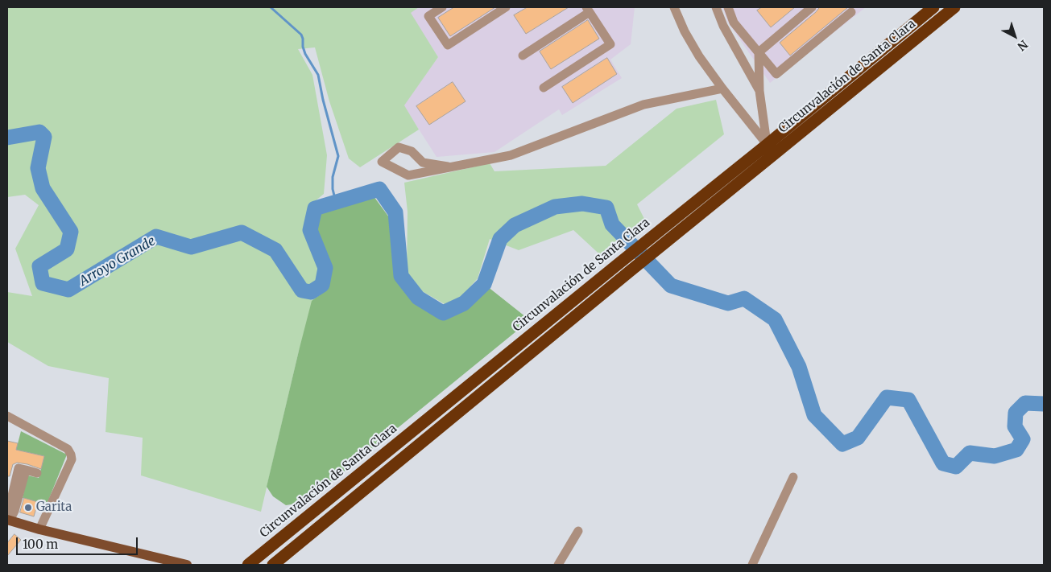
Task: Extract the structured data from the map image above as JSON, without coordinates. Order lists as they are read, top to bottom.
{
  "streets": {
    "highway": ["Circunvalación de Santa Clara"]
  },
  "water": ["Arroyo Grande"],
  "places": ["Garita"],
  "scale_bar": "100 m",
  "north": "bottom right"
}
